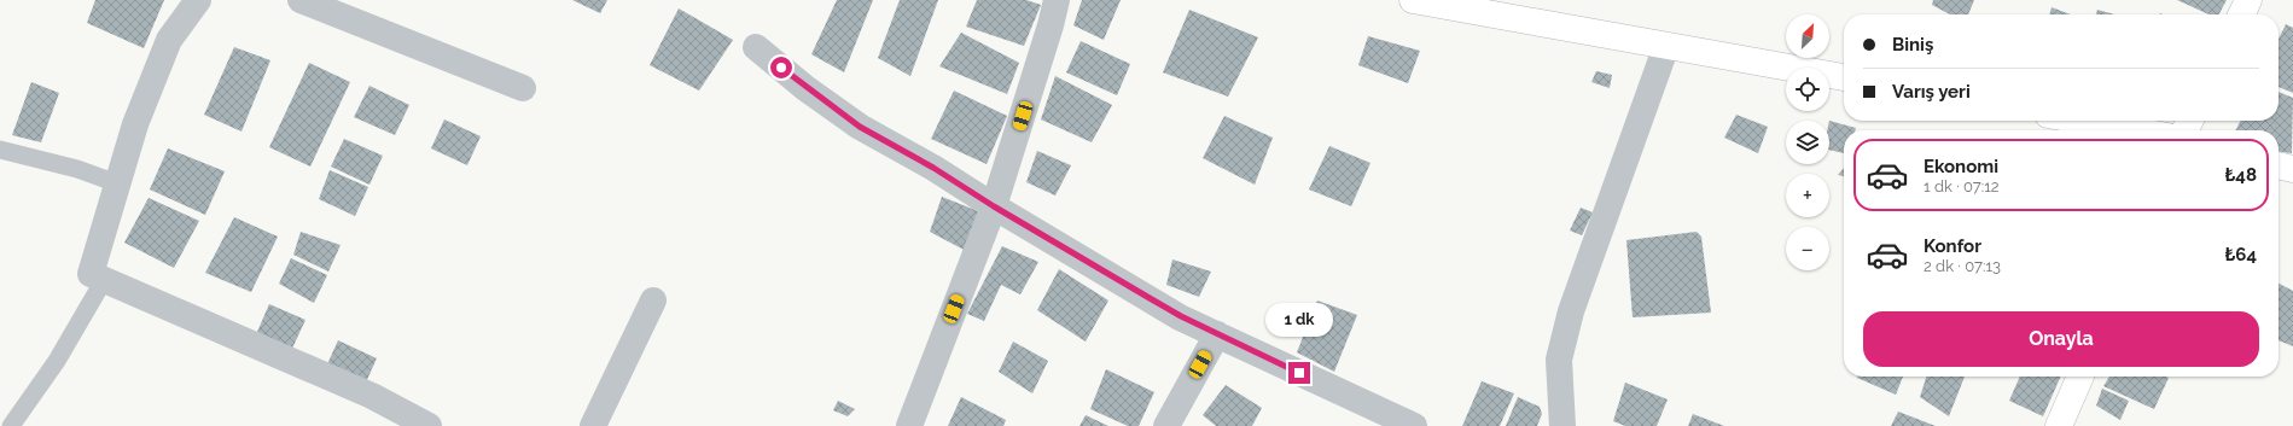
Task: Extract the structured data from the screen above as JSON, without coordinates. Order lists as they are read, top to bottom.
{
  "north": "top right",
  "page": {
    "map_buttons": ["+", "−"],
    "banner": ["Biniş", "Varış yeri"],
    "list": [
      {
        "name": "Ekonomi",
        "note": "1 dk · 07:12",
        "value": "₺48"
      },
      {
        "name": "Konfor",
        "note": "2 dk · 07:13",
        "value": "₺64"
      }
    ],
    "buttons": "Onayla",
    "bubble": "1 dk"
  }
}
